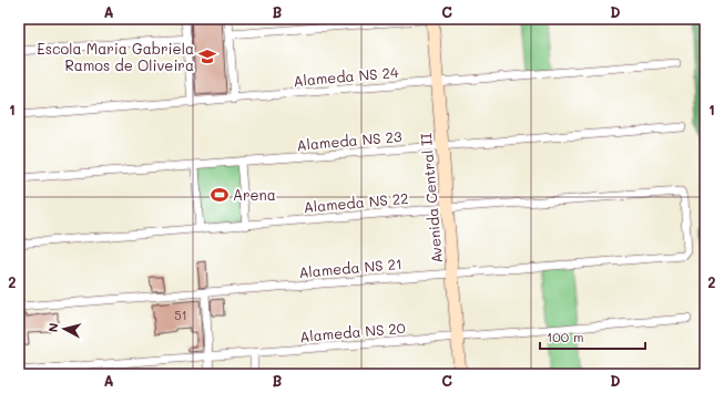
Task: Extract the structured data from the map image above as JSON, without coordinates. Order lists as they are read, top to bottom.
{
  "streets": {
    "street": [
      "Alameda NS 24",
      "Alameda NS 23",
      "Avenida Central II",
      "Alameda NS 22",
      "Alameda NS 21",
      "Alameda NS 20"
    ]
  },
  "crossings": [
    ["Alameda NS 24", "Avenida Central II"],
    ["Alameda NS 23", "Avenida Central II"],
    ["Avenida Central II", "Alameda NS 22"],
    ["Avenida Central II", "Alameda NS 21"],
    ["Avenida Central II", "Alameda NS 20"],
    ["Alameda NS 22", "Alameda NS 21"]
  ],
  "places": {
    "school or university": ["Escola Maria Gabriela Ramos de Oliveira"],
    "sports": ["Arena"]
  },
  "house_numbers": ["51"],
  "scale_bar": "100 m",
  "north": "left",
  "grid": {
    "columns": [
      "A",
      "B",
      "C",
      "D"
    ],
    "rows": ["1", "2"]
  }
}
